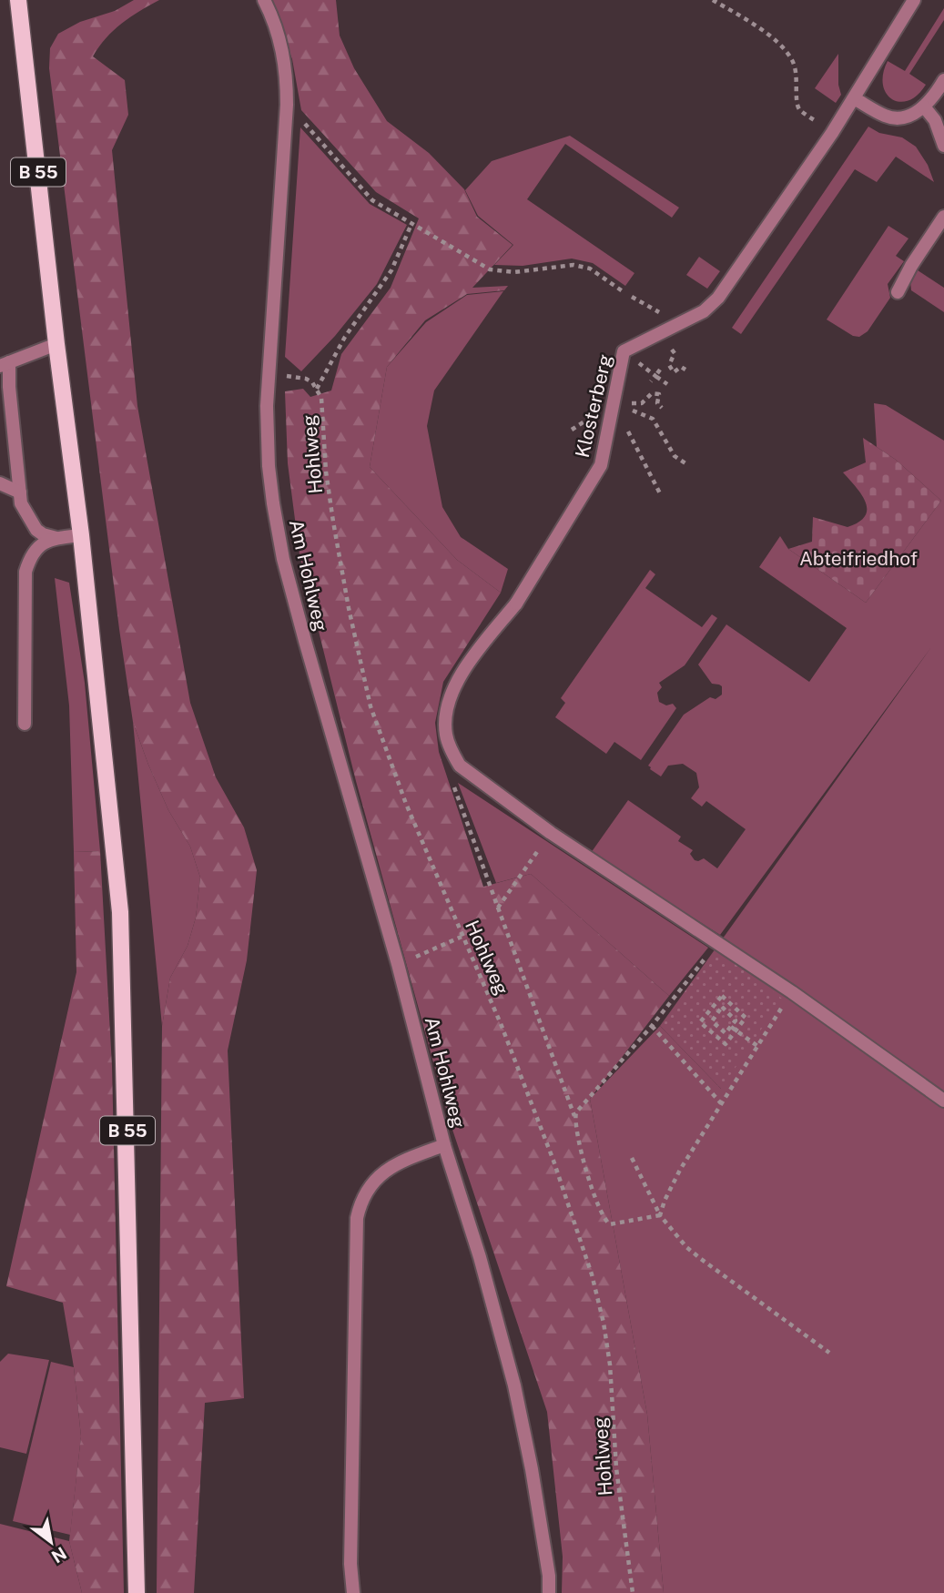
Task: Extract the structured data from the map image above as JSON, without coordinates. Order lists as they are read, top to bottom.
{
  "streets": {
    "main road": ["B 55"],
    "street": ["Klosterberg", "Am Hohlweg"],
    "path": ["Hohlweg"]
  },
  "crossings": [
    ["Hohlweg", "Am Hohlweg"]
  ],
  "parks": ["Abteifriedhof"],
  "north": "bottom right"
}
